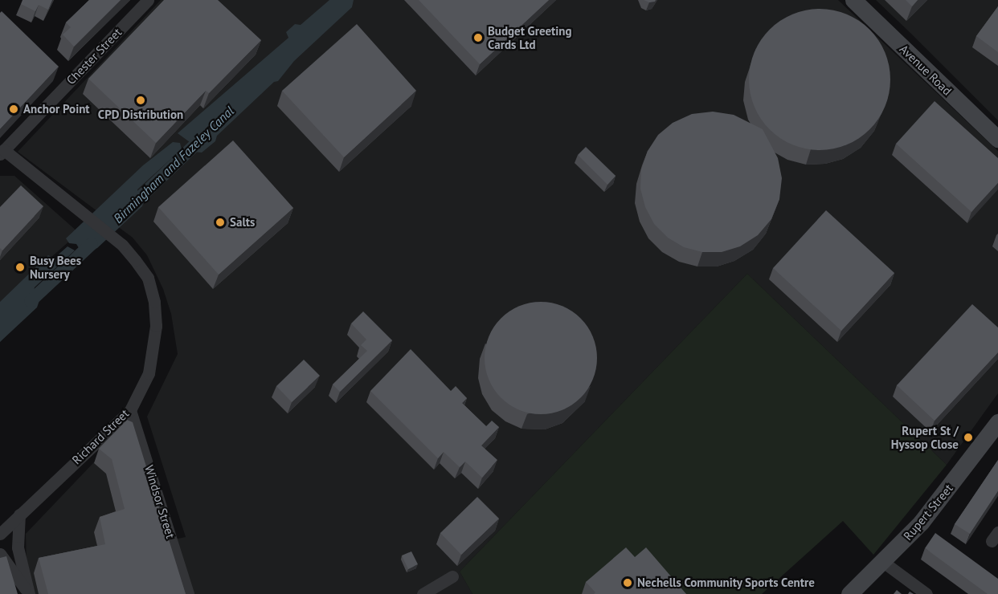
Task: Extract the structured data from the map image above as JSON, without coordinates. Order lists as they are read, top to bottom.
{
  "streets": {
    "street": [
      "Chester Street",
      "Avenue Road",
      "Richard Street",
      "Windsor Street",
      "Rupert Street"
    ]
  },
  "crossings": [
    ["Chester Street", "Richard Street"],
    ["Richard Street", "Windsor Street"]
  ],
  "water": ["Birmingham and Fazeley Canal"],
  "places": [
    "Budget Greeting Cards Ltd",
    "CPD Distribution",
    "Anchor Point",
    "Salts",
    "Busy Bees Nursery",
    "Rupert St / Hyssop Close",
    "Nechells Community Sports Centre"
  ]
}
